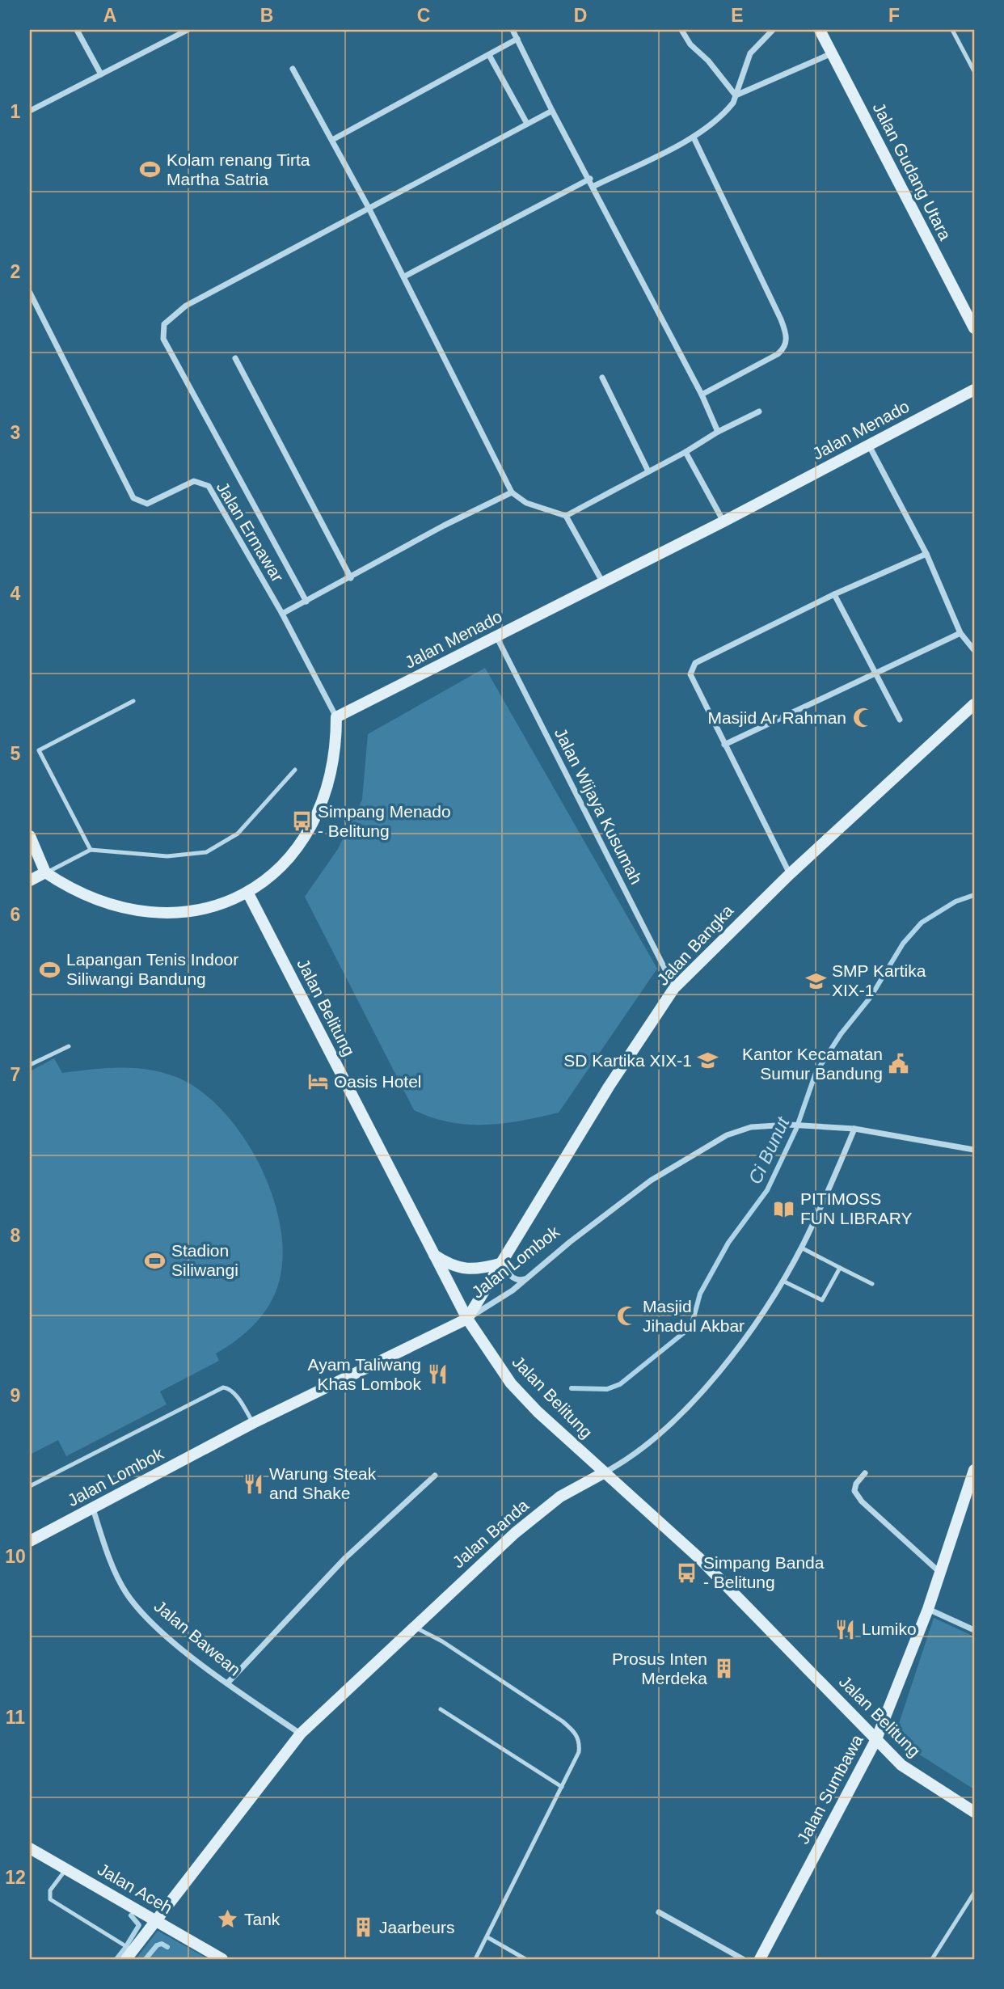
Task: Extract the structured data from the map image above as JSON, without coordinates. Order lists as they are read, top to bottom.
{
  "streets": {
    "street": [
      "Jalan Gudang Utara",
      "Jalan Menado",
      "Jalan Ermawar",
      "Jalan Wijaya Kusumah",
      "Jalan Bangka",
      "Jalan Belitung",
      "Jalan Lombok",
      "Jalan Banda",
      "Jalan Bawean",
      "Jalan Sumbawa",
      "Jalan Aceh"
    ]
  },
  "crossings": [
    ["Jalan Menado", "Jalan Ermawar"],
    ["Jalan Menado", "Jalan Wijaya Kusumah"],
    ["Jalan Wijaya Kusumah", "Jalan Bangka"],
    ["Jalan Bangka", "Jalan Belitung"],
    ["Jalan Bangka", "Jalan Lombok"],
    ["Jalan Belitung", "Jalan Lombok"],
    ["Jalan Belitung", "Jalan Banda"],
    ["Jalan Belitung", "Jalan Sumbawa"],
    ["Jalan Lombok", "Jalan Banda"],
    ["Jalan Lombok", "Jalan Bawean"],
    ["Jalan Banda", "Jalan Bawean"],
    ["Jalan Banda", "Jalan Aceh"]
  ],
  "water": ["Ci Bunut"],
  "places": {
    "sports": ["Kolam renang Tirta Martha Satria", "Lapangan Tenis Indoor Siliwangi Bandung", "Stadion Siliwangi"],
    "mosque": ["Masjid Ar Rahman", "Masjid Jihadul Akbar"],
    "bus stop": ["Simpang Menado - Belitung", "Simpang Banda - Belitung"],
    "school or university": ["SMP Kartika XIX-1", "SD Kartika XIX-1"],
    "public building": ["Kantor Kecamatan Sumur Bandung"],
    "hotel": ["Oasis Hotel"],
    "library": ["PITIMOSS FUN LIBRARY"],
    "restaurant": ["Ayam Taliwang Khas Lombok", "Warung Steak and Shake", "Lumiko"],
    "building": ["Prosus Inten Merdeka", "Jaarbeurs"],
    "place": ["Tank"]
  },
  "grid": {
    "columns": [
      "A",
      "B",
      "C",
      "D",
      "E",
      "F"
    ],
    "rows": [
      "1",
      "2",
      "3",
      "4",
      "5",
      "6",
      "7",
      "8",
      "9",
      "10",
      "11",
      "12"
    ]
  }
}
